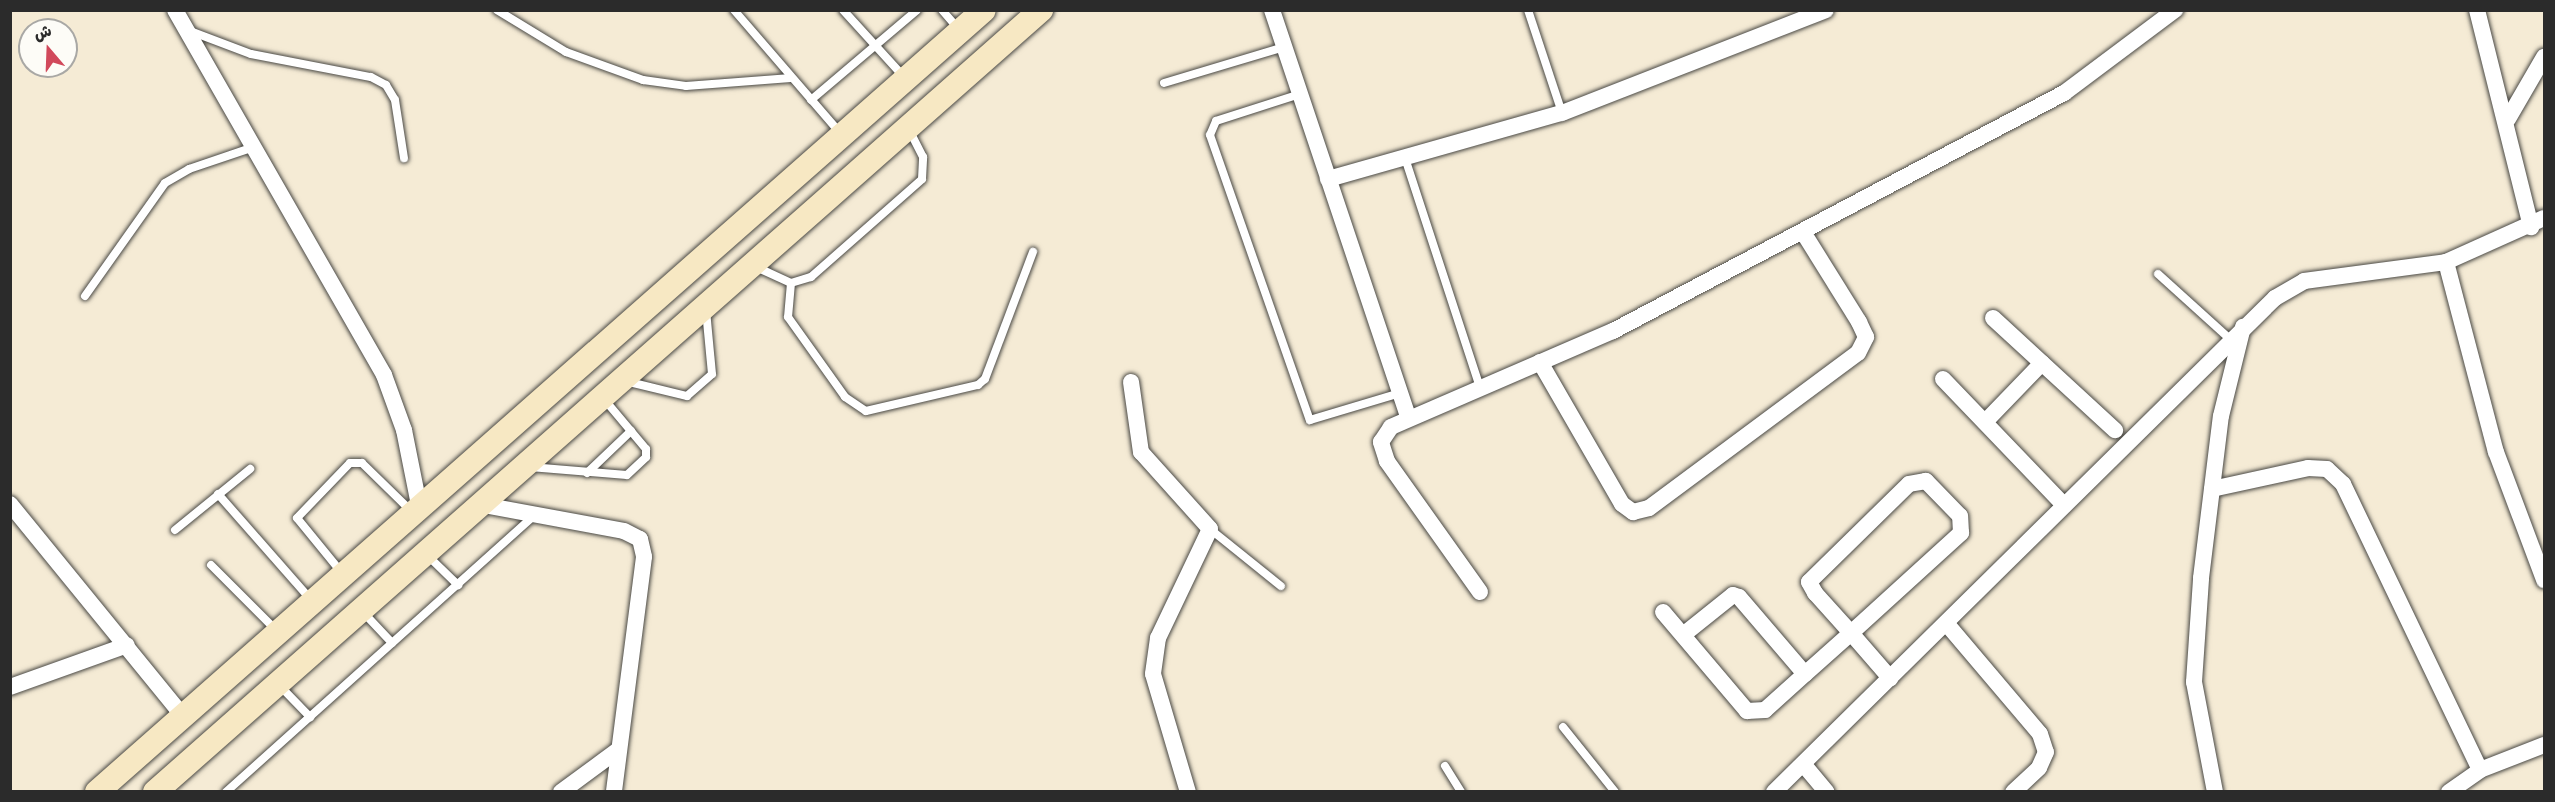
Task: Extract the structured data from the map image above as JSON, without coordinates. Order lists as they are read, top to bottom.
{
  "north": "top"
}
